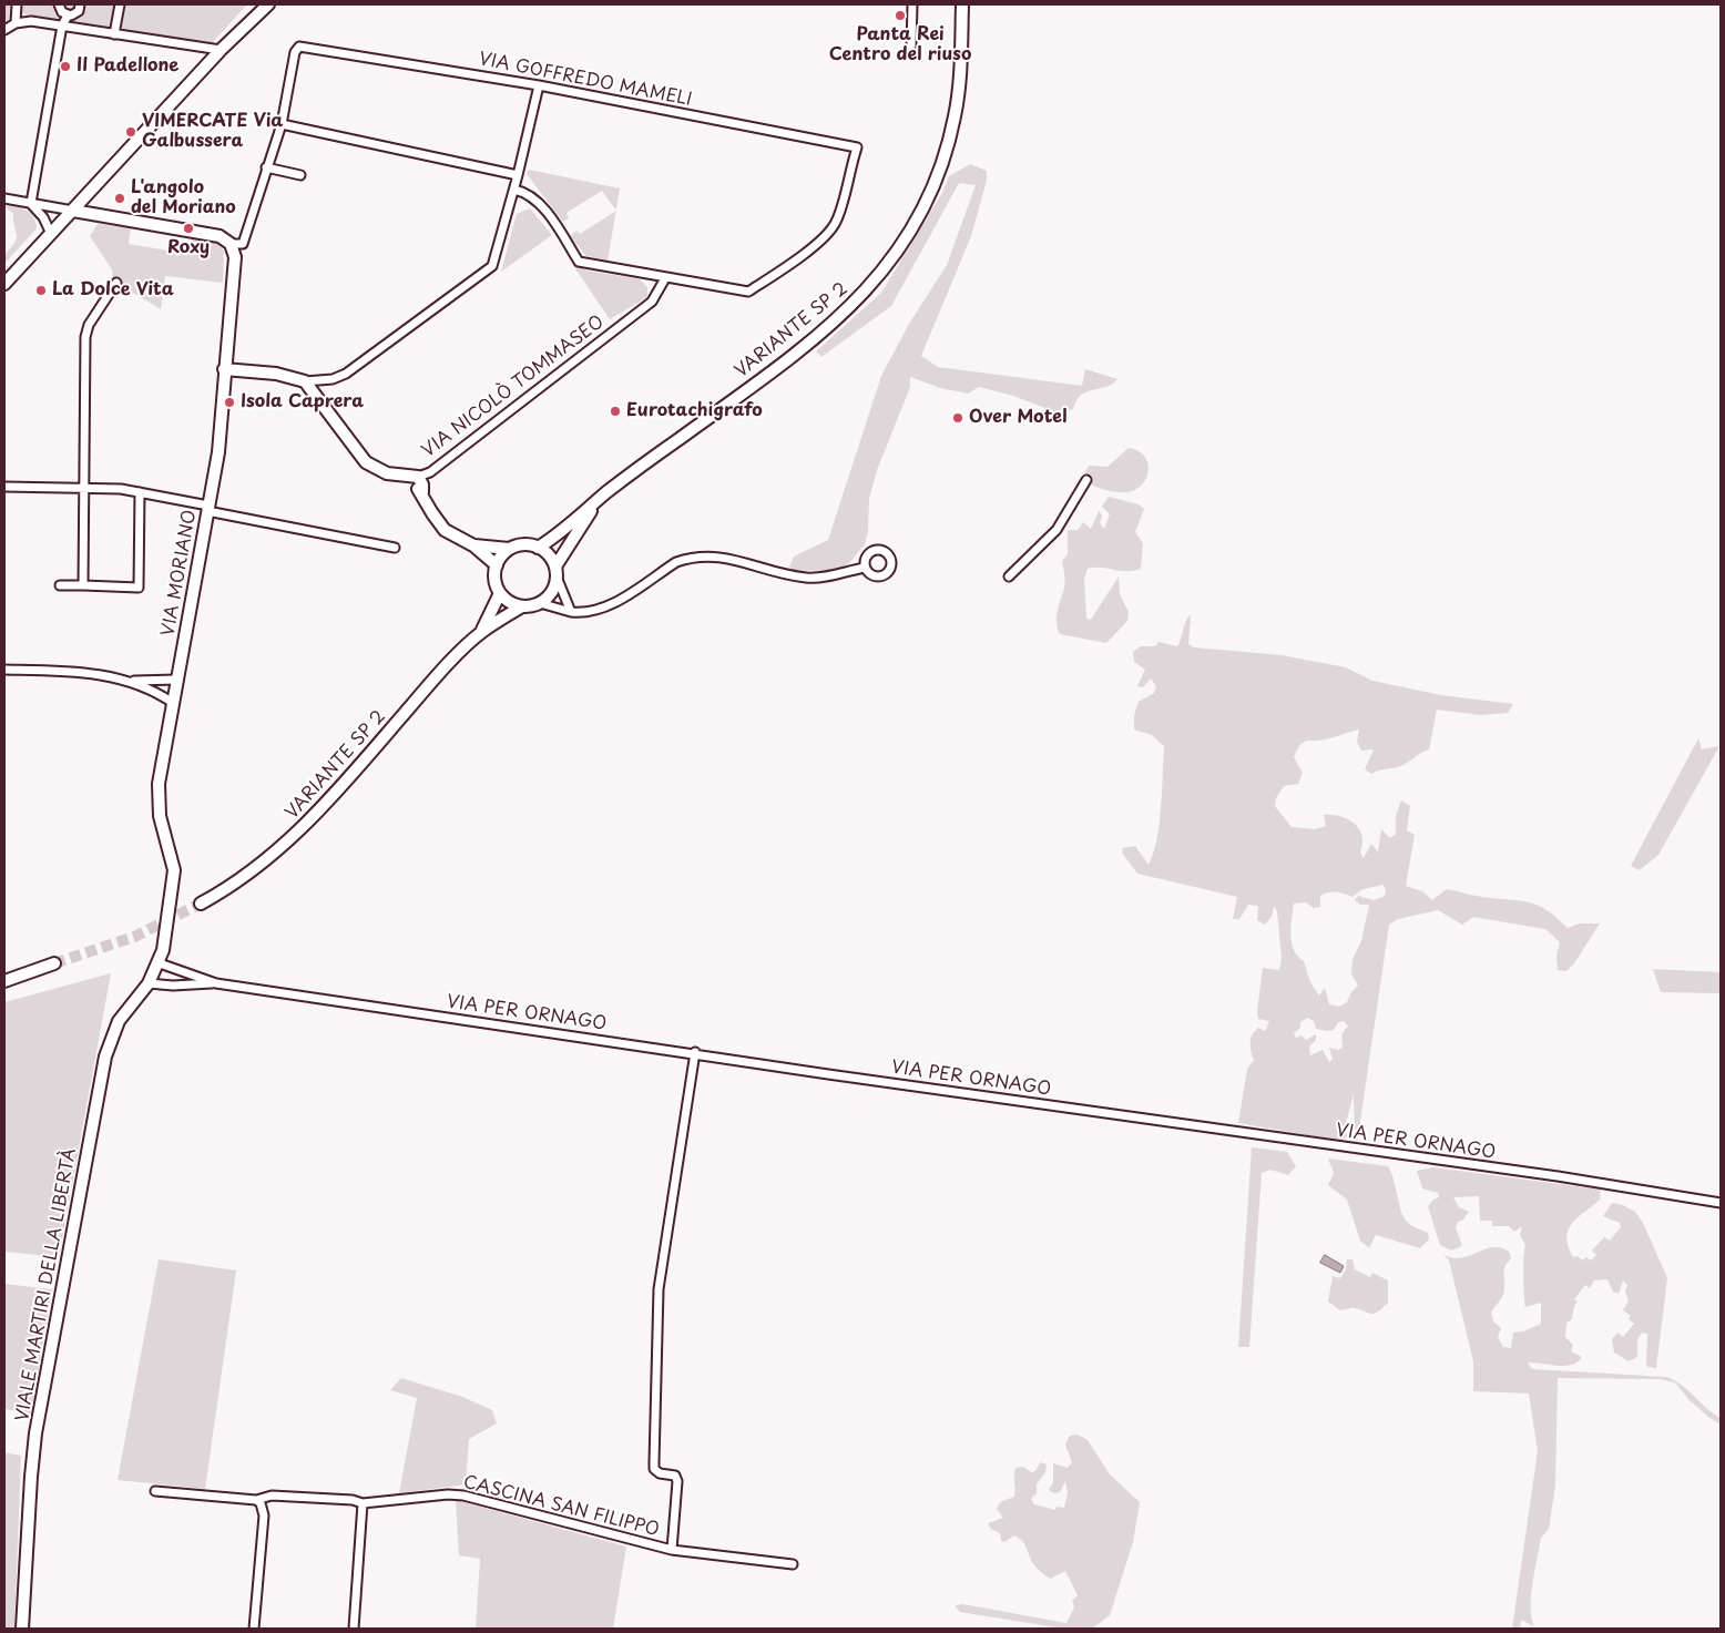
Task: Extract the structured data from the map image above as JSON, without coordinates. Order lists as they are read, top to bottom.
{
  "streets": {
    "street": [
      "VIA GOFFREDO MAMELI",
      "VARIANTE SP 2",
      "VIA NICOLÒ TOMMASEO",
      "VIA MORIANO",
      "VIA PER ORNAGO",
      "VIALE MARTIRI DELLA LIBERTÀ",
      "CASCINA SAN FILIPPO"
    ]
  },
  "crossings": [
    ["VIA GOFFREDO MAMELI", "VIA NICOLÒ TOMMASEO"],
    ["VIA MORIANO", "VIA PER ORNAGO"],
    ["VIA MORIANO", "VIALE MARTIRI DELLA LIBERTÀ"],
    ["VIA PER ORNAGO", "VIALE MARTIRI DELLA LIBERTÀ"]
  ],
  "places": [
    "Panta Rei Centro del riuso",
    "Il Padellone",
    "VIMERCATE Via Galbussera",
    "L'angolo del Moriano",
    "Roxy",
    "La Dolce Vita",
    "Isola Caprera",
    "Eurotachigrafo",
    "Over Motel"
  ]
}
